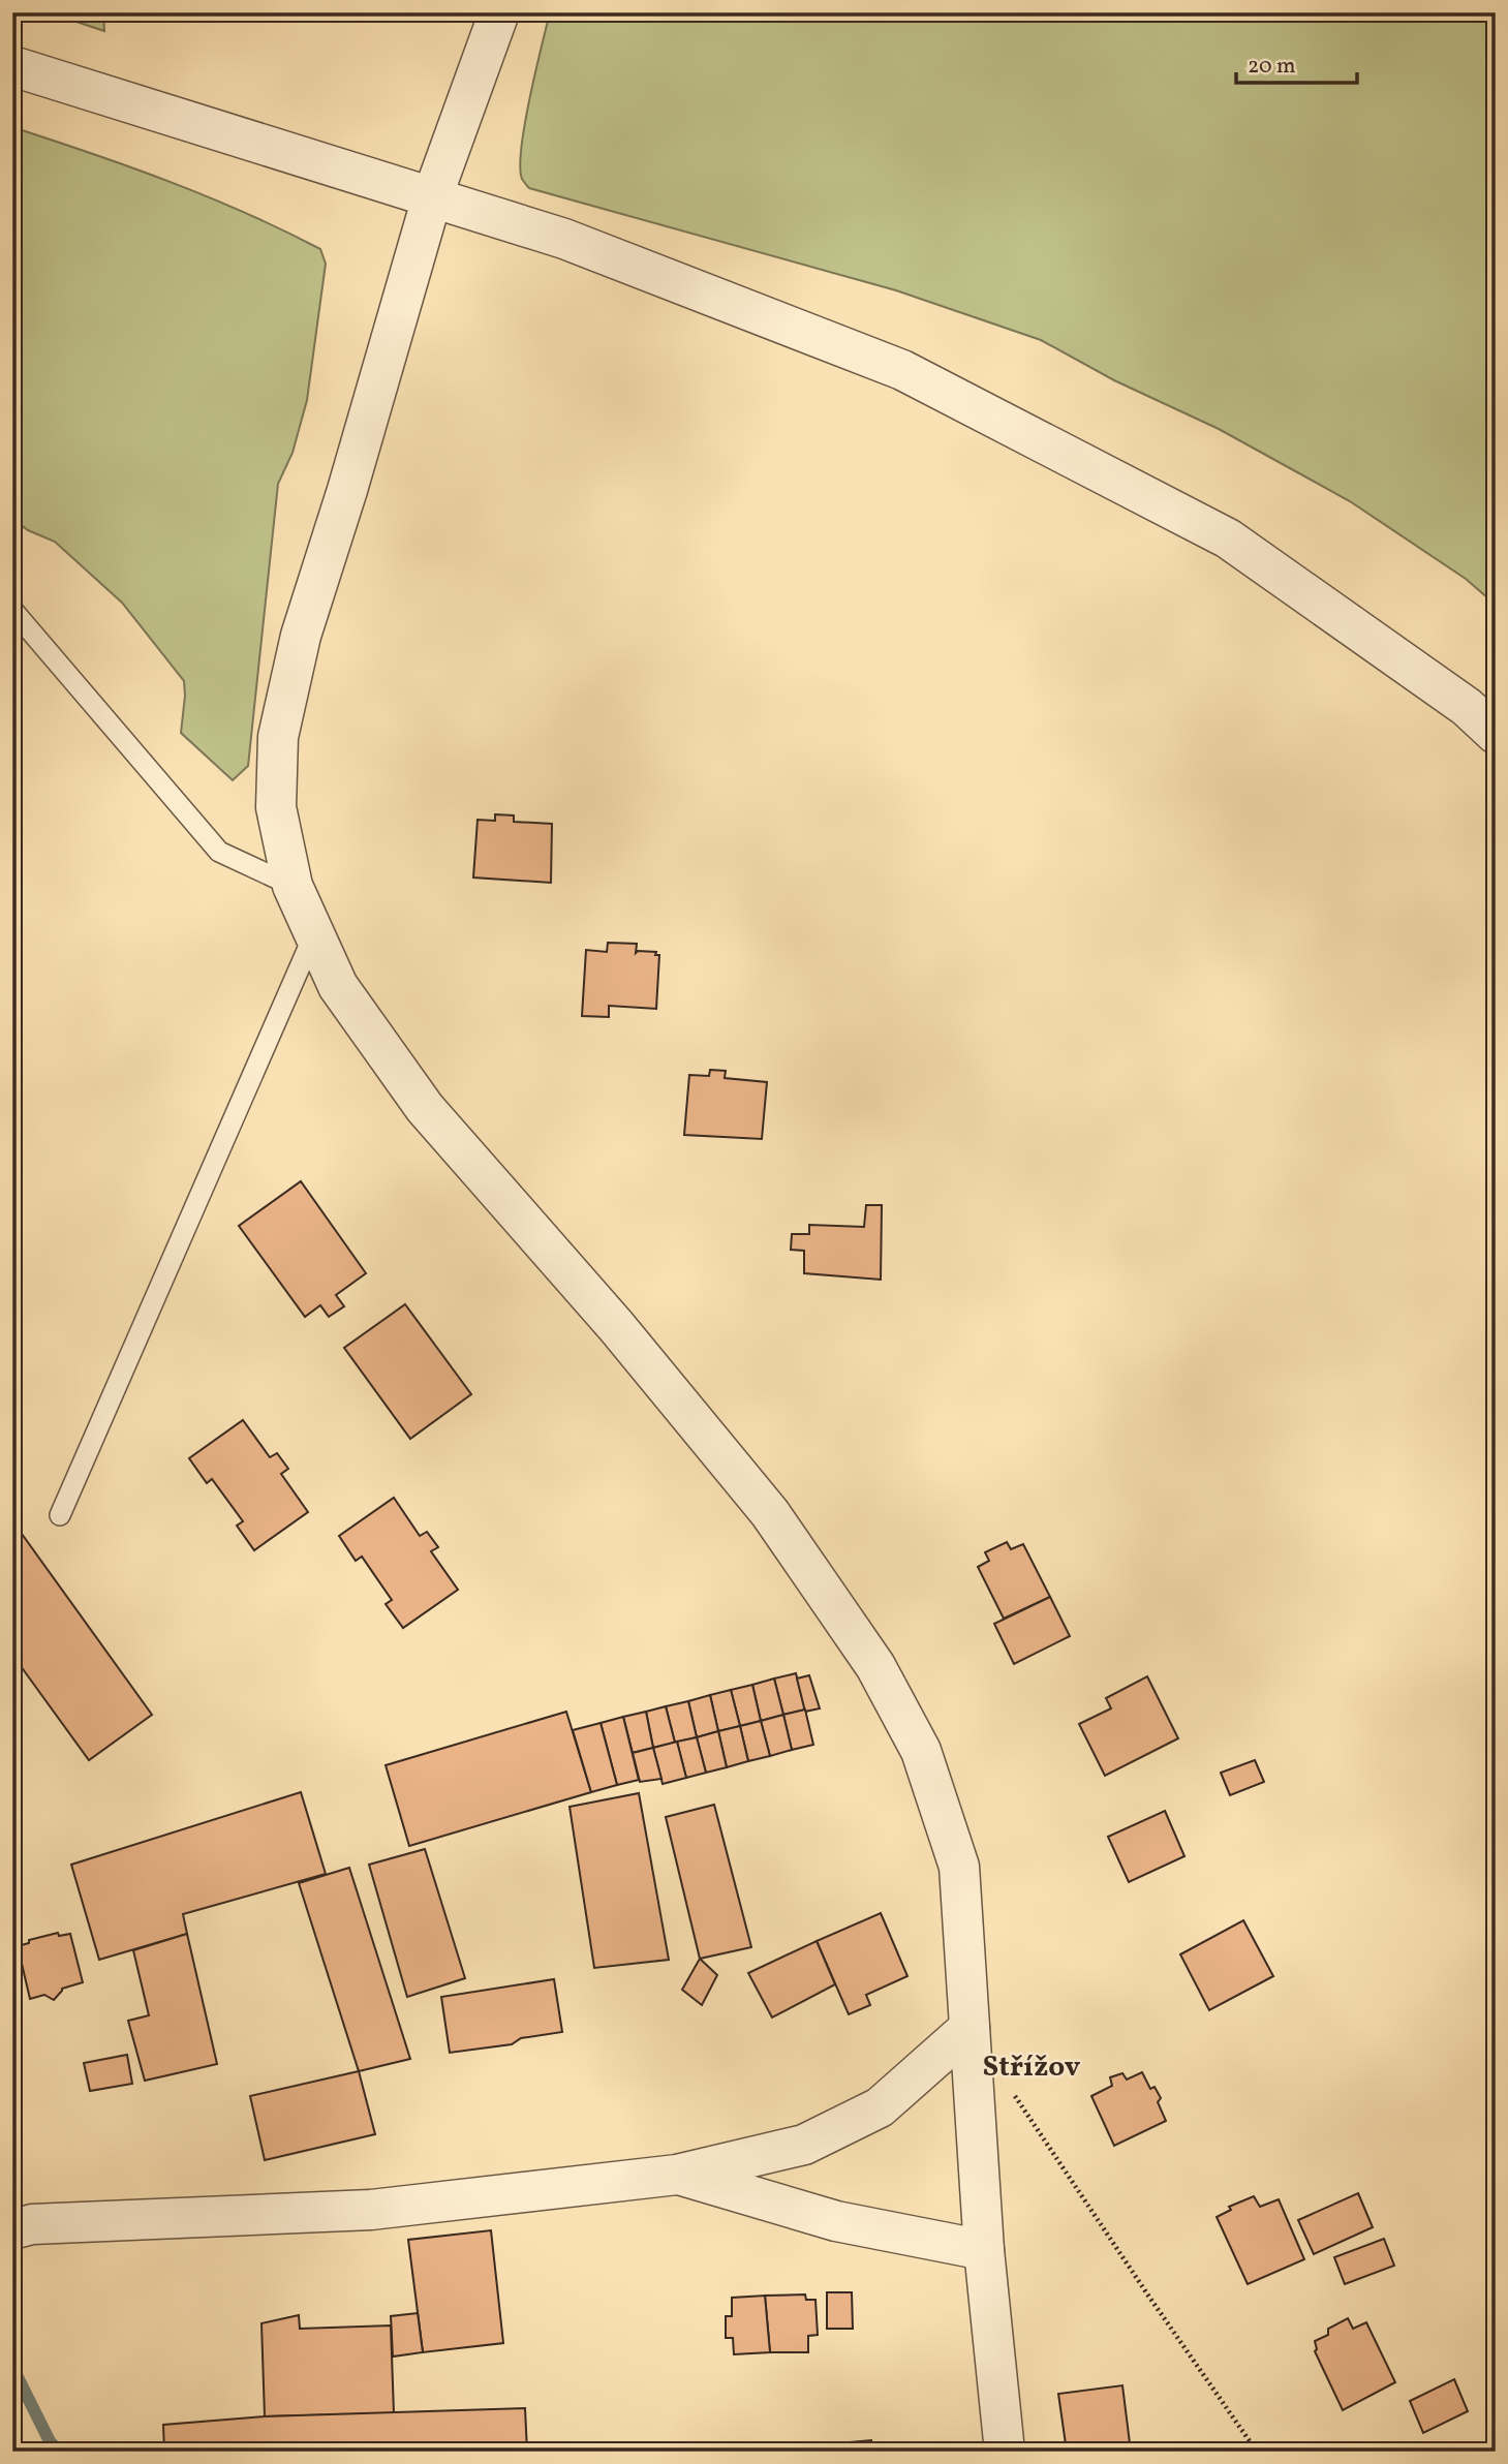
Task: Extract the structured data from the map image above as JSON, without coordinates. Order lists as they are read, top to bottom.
{
  "districts": ["Střížov"],
  "scale_bar": "20 m"
}
